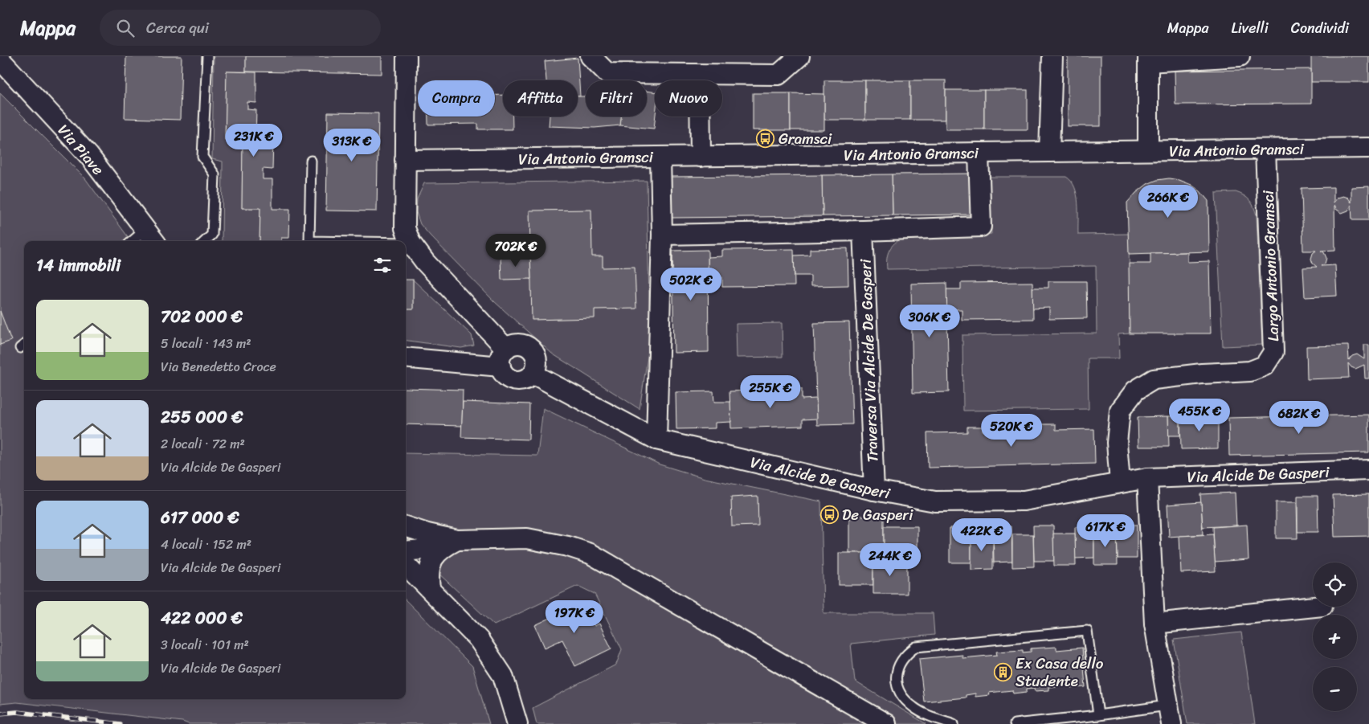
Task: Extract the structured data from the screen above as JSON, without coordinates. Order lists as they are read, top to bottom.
{
  "streets": {
    "street": [
      "Via Piave",
      "Via Antonio Gramsci",
      "Largo Antonio Gramsci",
      "Traversa Via Alcide De Gasperi",
      "Via Alcide De Gasperi"
    ]
  },
  "crossings": [
    ["Via Antonio Gramsci", "Largo Antonio Gramsci"],
    ["Largo Antonio Gramsci", "Via Alcide De Gasperi"],
    ["Traversa Via Alcide De Gasperi", "Via Alcide De Gasperi"]
  ],
  "places": {
    "bus stop": ["Gramsci", "De Gasperi"],
    "building": ["Ex Casa dello Studente"]
  },
  "page": {
    "header": "Mappa",
    "search": "Cerca qui",
    "nav": ["Mappa", "Livelli", "Condividi"],
    "chip": [
      "Compra",
      "Affitta",
      "Filtri",
      "Nuovo"
    ],
    "price": [
      "231K €",
      "313K €",
      "266K €",
      "702K €",
      "502K €",
      "306K €",
      "255K €",
      "455K €",
      "682K €",
      "520K €",
      "617K €",
      "422K €",
      "244K €",
      "197K €"
    ],
    "heading": "14 immobili",
    "list": [
      {
        "name": "702 000 €",
        "note": "5 locali · 143 m² · Via Benedetto Croce"
      },
      {
        "name": "255 000 €",
        "note": "2 locali · 72 m² · Via Alcide De Gasperi"
      },
      {
        "name": "617 000 €",
        "note": "4 locali · 152 m² · Via Alcide De Gasperi"
      },
      {
        "name": "422 000 €",
        "note": "3 locali · 101 m² · Via Alcide De Gasperi"
      }
    ],
    "map_buttons": ["+", "−"]
  }
}
